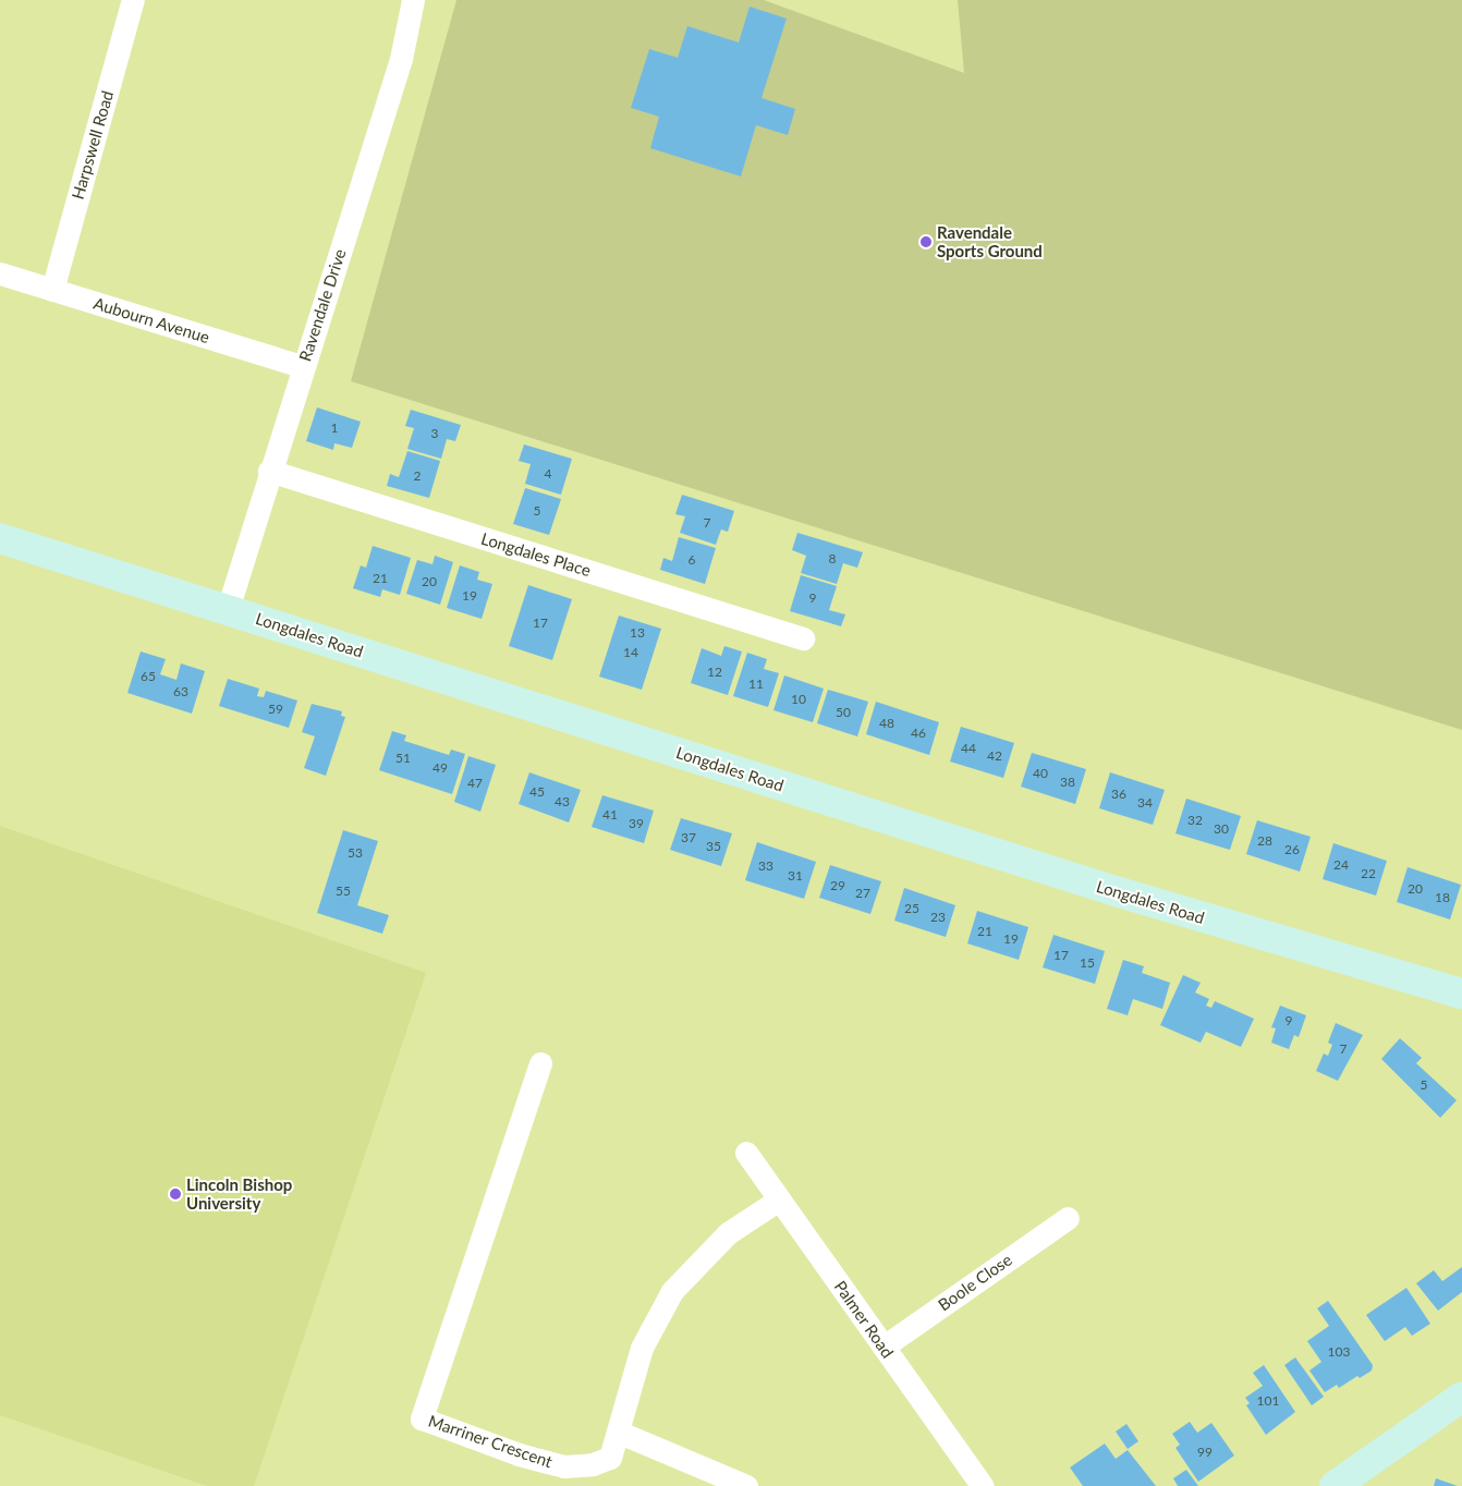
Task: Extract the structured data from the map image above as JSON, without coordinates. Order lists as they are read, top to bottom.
{
  "streets": {
    "main road": ["Longdales Road"],
    "street": [
      "Harpswell Road",
      "Ravendale Drive",
      "Aubourn Avenue",
      "Longdales Place",
      "Boole Close",
      "Palmer Road",
      "Marriner Crescent"
    ]
  },
  "crossings": [
    ["Harpswell Road", "Aubourn Avenue"],
    ["Ravendale Drive", "Aubourn Avenue"],
    ["Ravendale Drive", "Longdales Place"],
    ["Ravendale Drive", "Longdales Road"],
    ["Boole Close", "Palmer Road"],
    ["Palmer Road", "Marriner Crescent"]
  ],
  "places": ["Ravendale Sports Ground", "Lincoln Bishop University"],
  "house_numbers": [
    "1",
    "3",
    "4",
    "2",
    "5",
    "7",
    "8",
    "6",
    "21",
    "20",
    "19",
    "9",
    "17",
    "13",
    "14",
    "12",
    "65",
    "11",
    "63",
    "10",
    "59",
    "50",
    "48",
    "46",
    "44",
    "42",
    "51",
    "49",
    "40",
    "38",
    "47",
    "45",
    "36",
    "43",
    "34",
    "41",
    "32",
    "39",
    "30",
    "37",
    "28",
    "35",
    "26",
    "53",
    "24",
    "33",
    "22",
    "31",
    "29",
    "20",
    "55",
    "27",
    "18",
    "25",
    "23",
    "21",
    "19",
    "17",
    "15",
    "9",
    "7",
    "5",
    "103",
    "101",
    "99"
  ]
}
